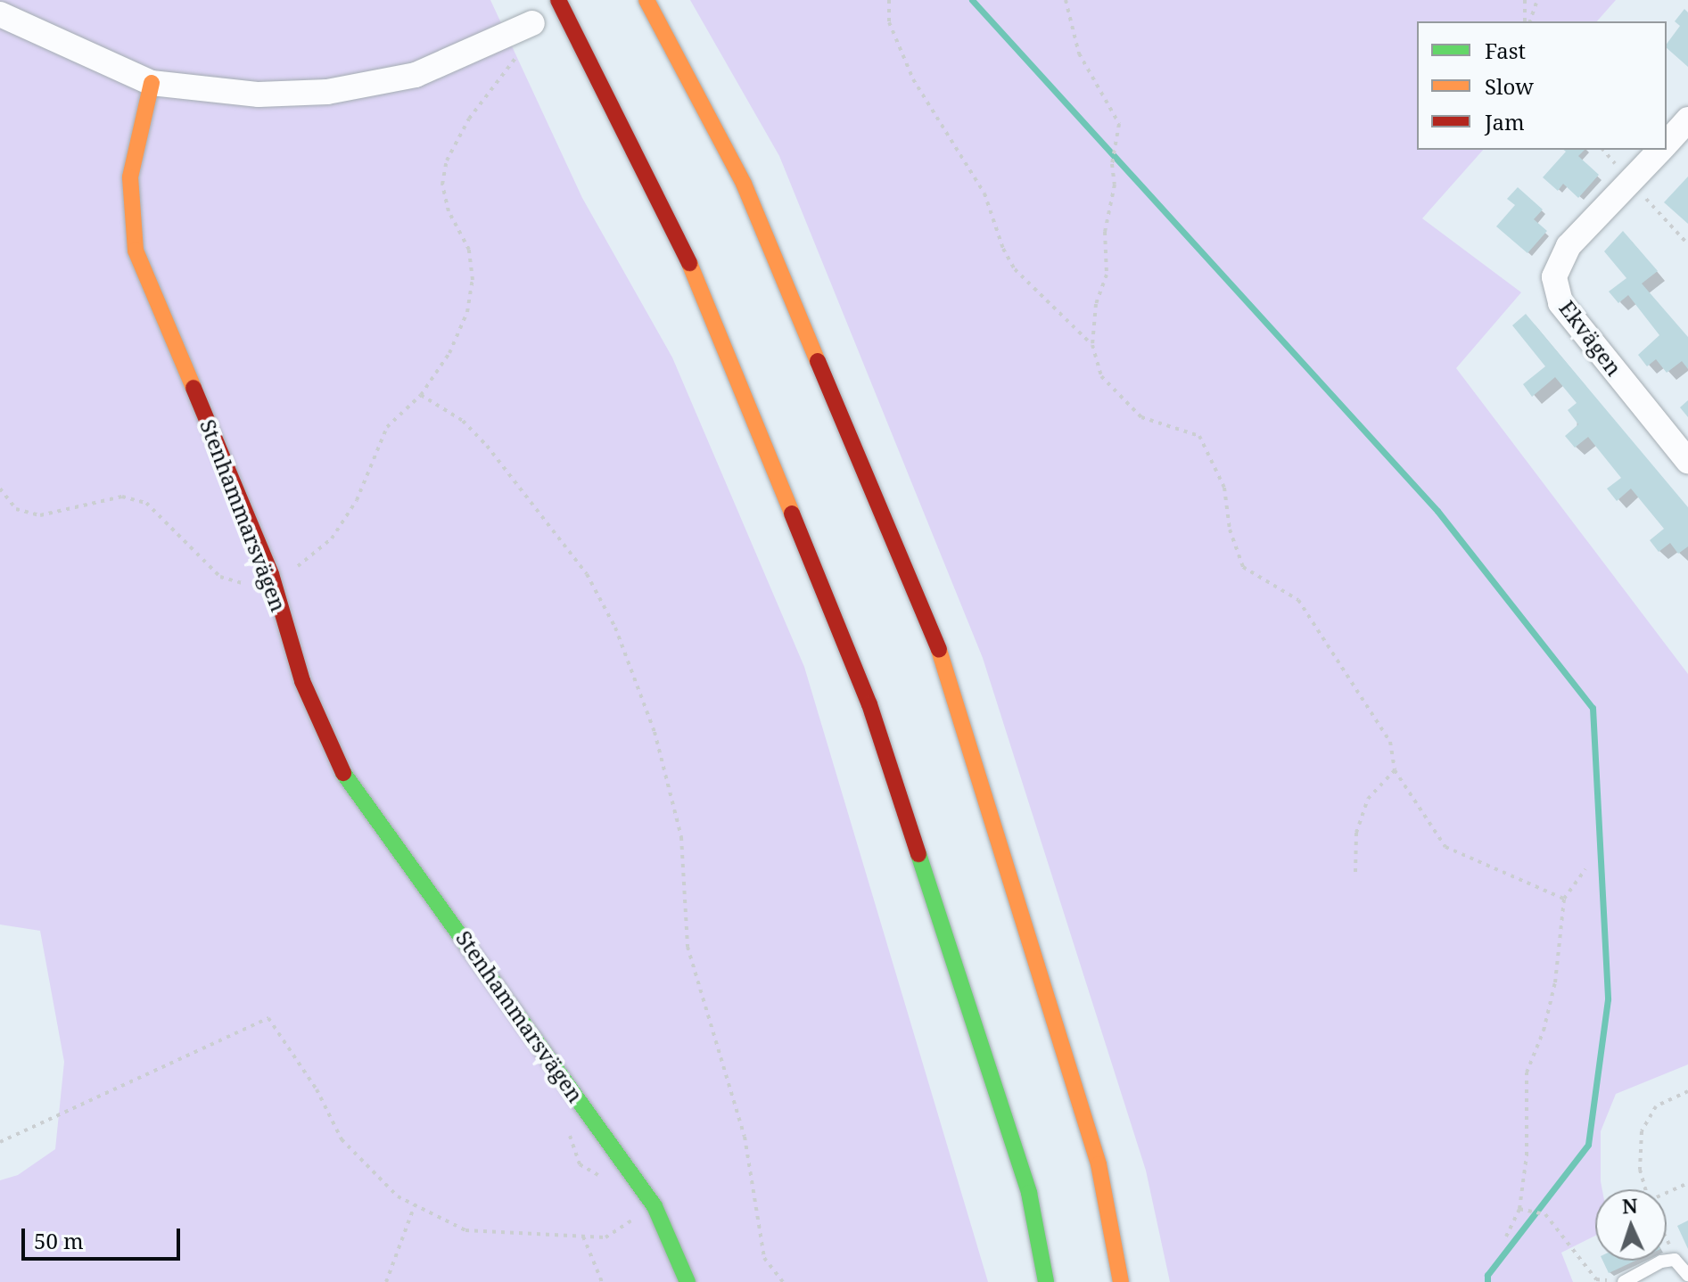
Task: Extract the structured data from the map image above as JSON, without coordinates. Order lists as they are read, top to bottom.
{
  "streets": {
    "main road": ["Stenhammarsvägen"],
    "street": ["Ekvägen"]
  },
  "legend": ["Fast", "Slow", "Jam"],
  "scale_bar": "50 m",
  "north": "top"
}
